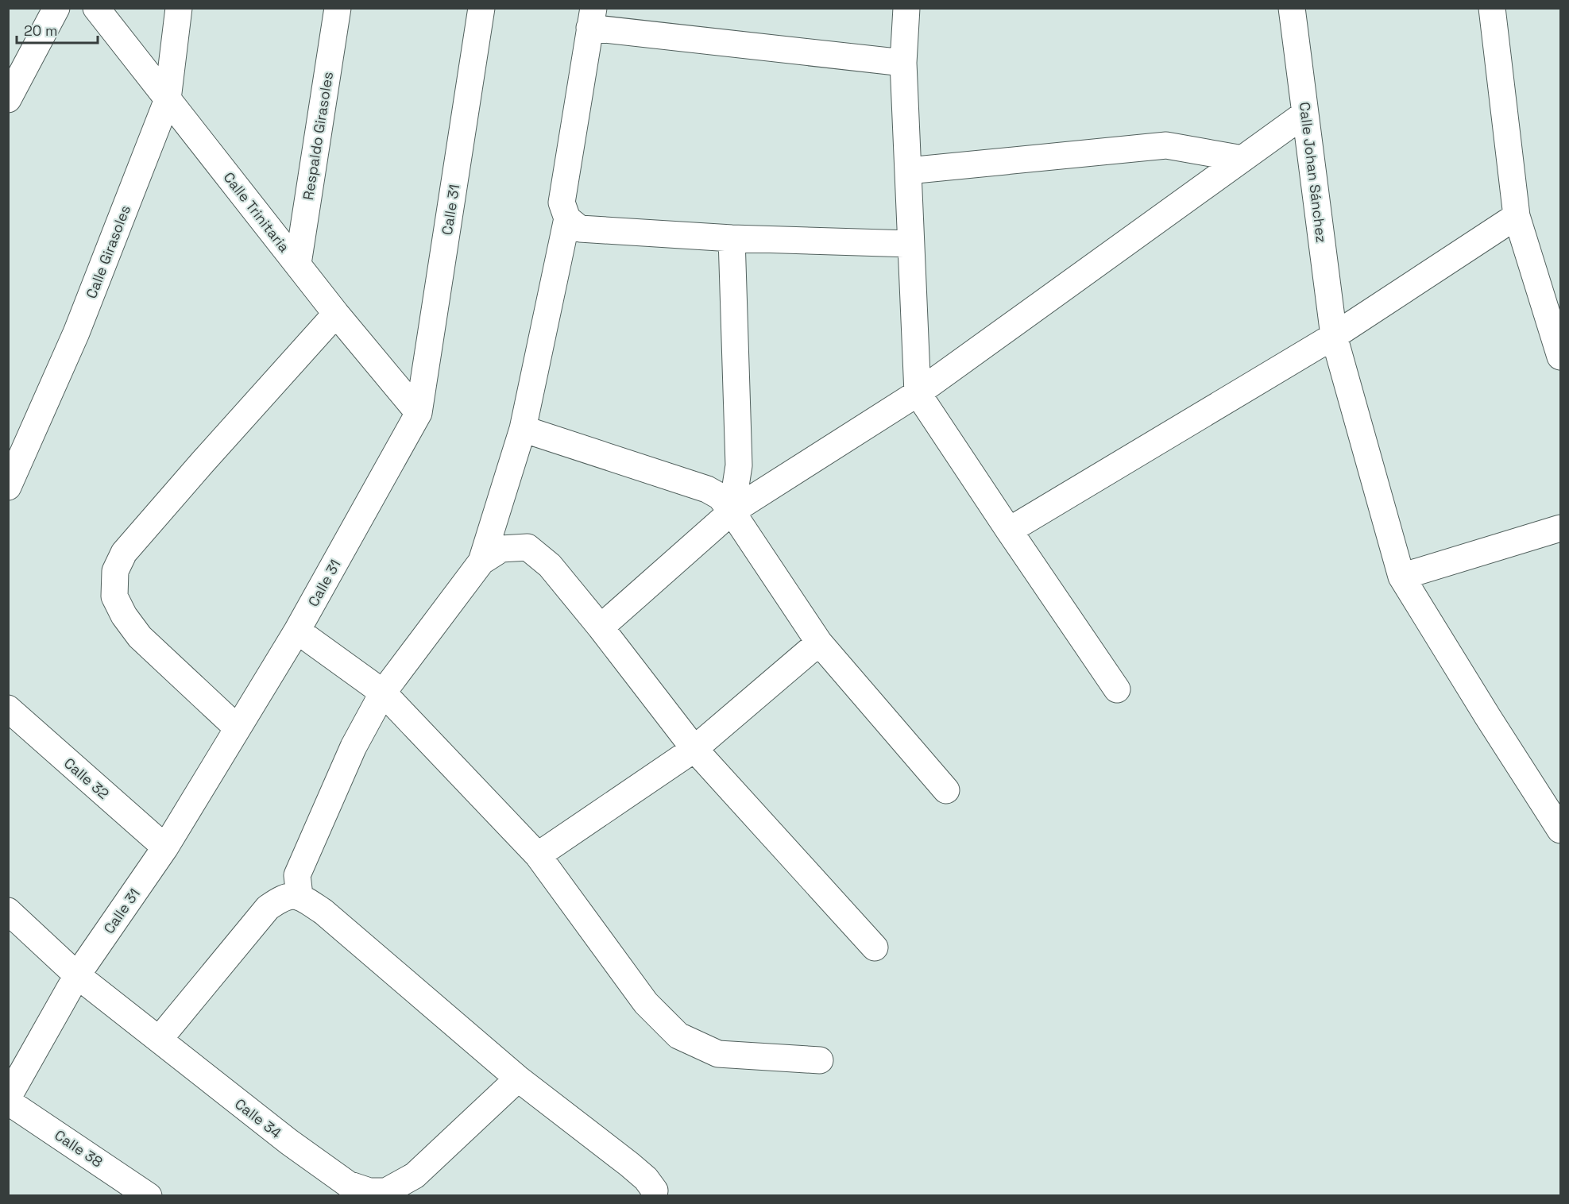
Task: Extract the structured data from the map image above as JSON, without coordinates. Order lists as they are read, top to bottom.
{
  "streets": {
    "street": [
      "Respaldo Girasoles",
      "Calle Johan Sánchez",
      "Calle 31",
      "Calle Trinitaria",
      "Calle Girasoles",
      "Calle 32",
      "Calle 34",
      "Calle 38"
    ]
  },
  "crossings": [
    ["Respaldo Girasoles", "Calle Trinitaria"],
    ["Calle 31", "Calle Trinitaria"],
    ["Calle 31", "Calle 32"],
    ["Calle 31", "Calle 34"],
    ["Calle Trinitaria", "Calle Girasoles"]
  ],
  "scale_bar": "20 m"
}
